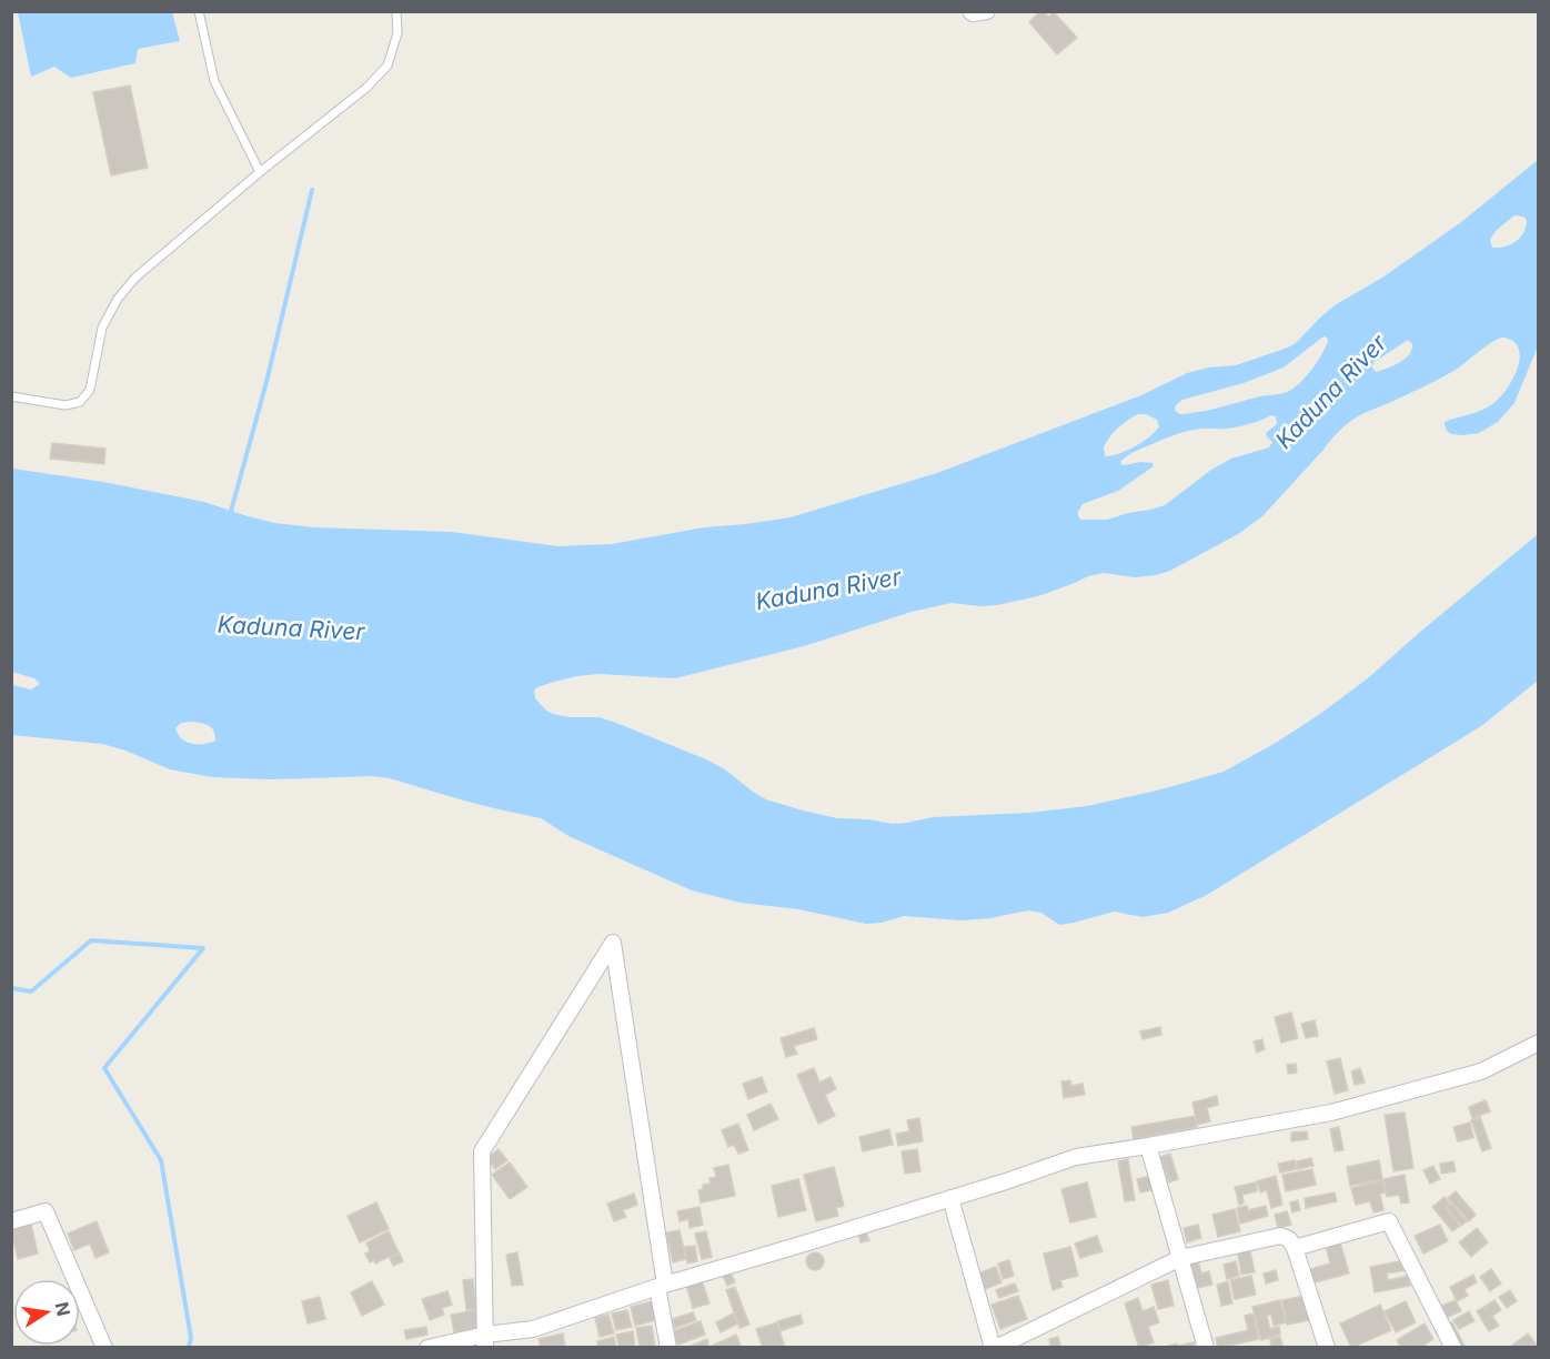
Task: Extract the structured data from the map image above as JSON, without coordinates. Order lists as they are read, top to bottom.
{
  "water": ["Kaduna River"],
  "north": "right"
}
